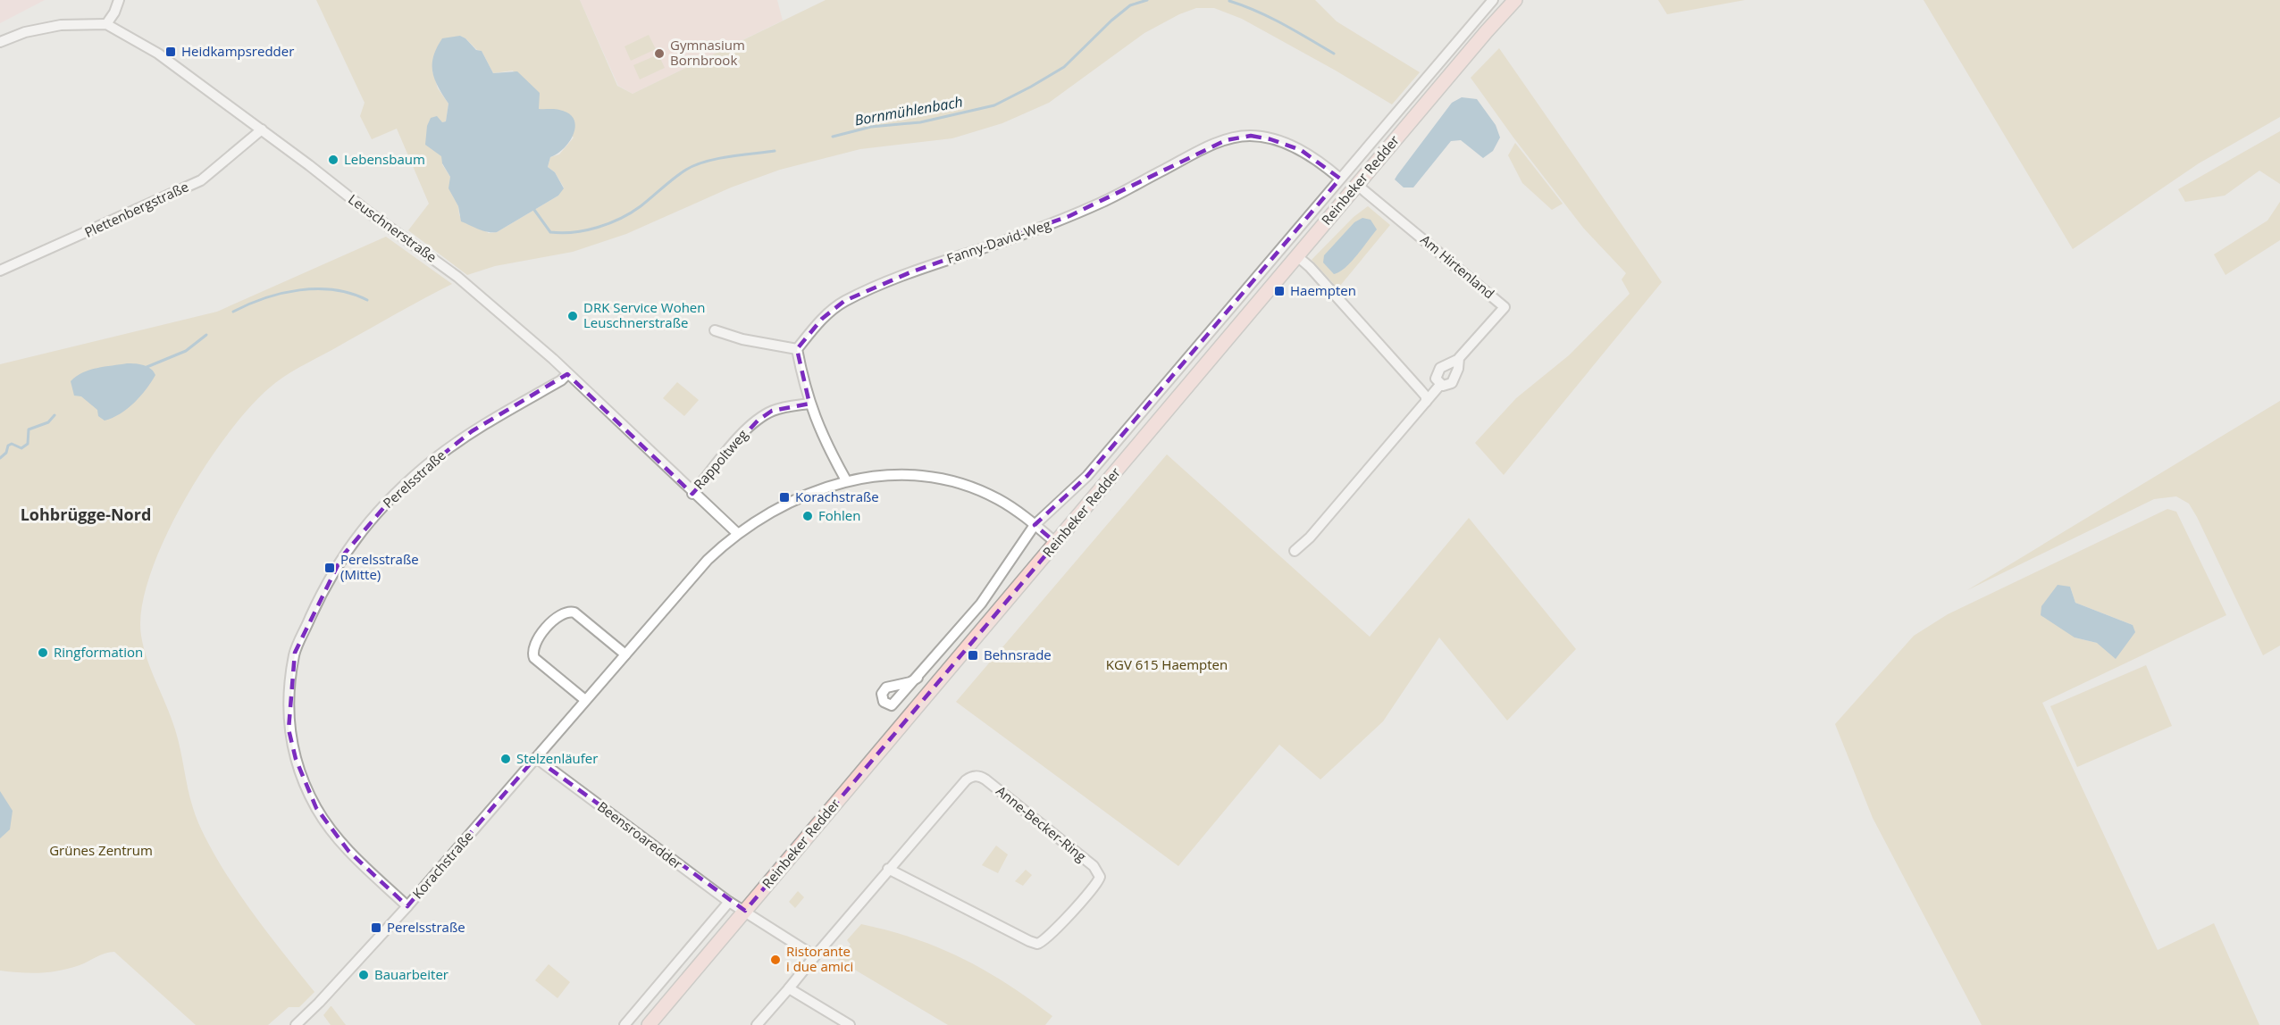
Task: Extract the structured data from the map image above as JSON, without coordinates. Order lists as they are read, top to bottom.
{
  "streets": {
    "main road": ["Reinbeker Redder"],
    "street": [
      "Plettenbergstraße",
      "Leuschnerstraße",
      "Fanny-David-Weg",
      "Am Hirtenland",
      "Rappoltweg",
      "Perelsstraße",
      "Anne-Becker-Ring",
      "Beensroaredder",
      "Korachstraße"
    ]
  },
  "crossings": [
    ["Reinbeker Redder", "Fanny-David-Weg"],
    ["Reinbeker Redder", "Am Hirtenland"],
    ["Reinbeker Redder", "Beensroaredder"],
    ["Reinbeker Redder", "Korachstraße"],
    ["Plettenbergstraße", "Leuschnerstraße"],
    ["Leuschnerstraße", "Rappoltweg"],
    ["Leuschnerstraße", "Perelsstraße"],
    ["Leuschnerstraße", "Korachstraße"],
    ["Perelsstraße", "Korachstraße"],
    ["Beensroaredder", "Korachstraße"]
  ],
  "districts": ["Lohbrügge-Nord"],
  "water": ["Bornmühlenbach"],
  "parks": ["KGV 615 Haempten", "Grünes Zentrum"],
  "places": {
    "transit": [
      "Heidkampsredder",
      "Haempten",
      "Korachstraße",
      "Perelsstraße (Mitte)",
      "Behnsrade",
      "Perelsstraße"
    ],
    "other": [
      "Gymnasium Bornbrook",
      "Lebensbaum",
      "DRK Service Wohen Leuschnerstraße",
      "Fohlen",
      "Ringformation",
      "Stelzenläufer",
      "Ristorante i due amici",
      "Bauarbeiter"
    ]
  }
}
